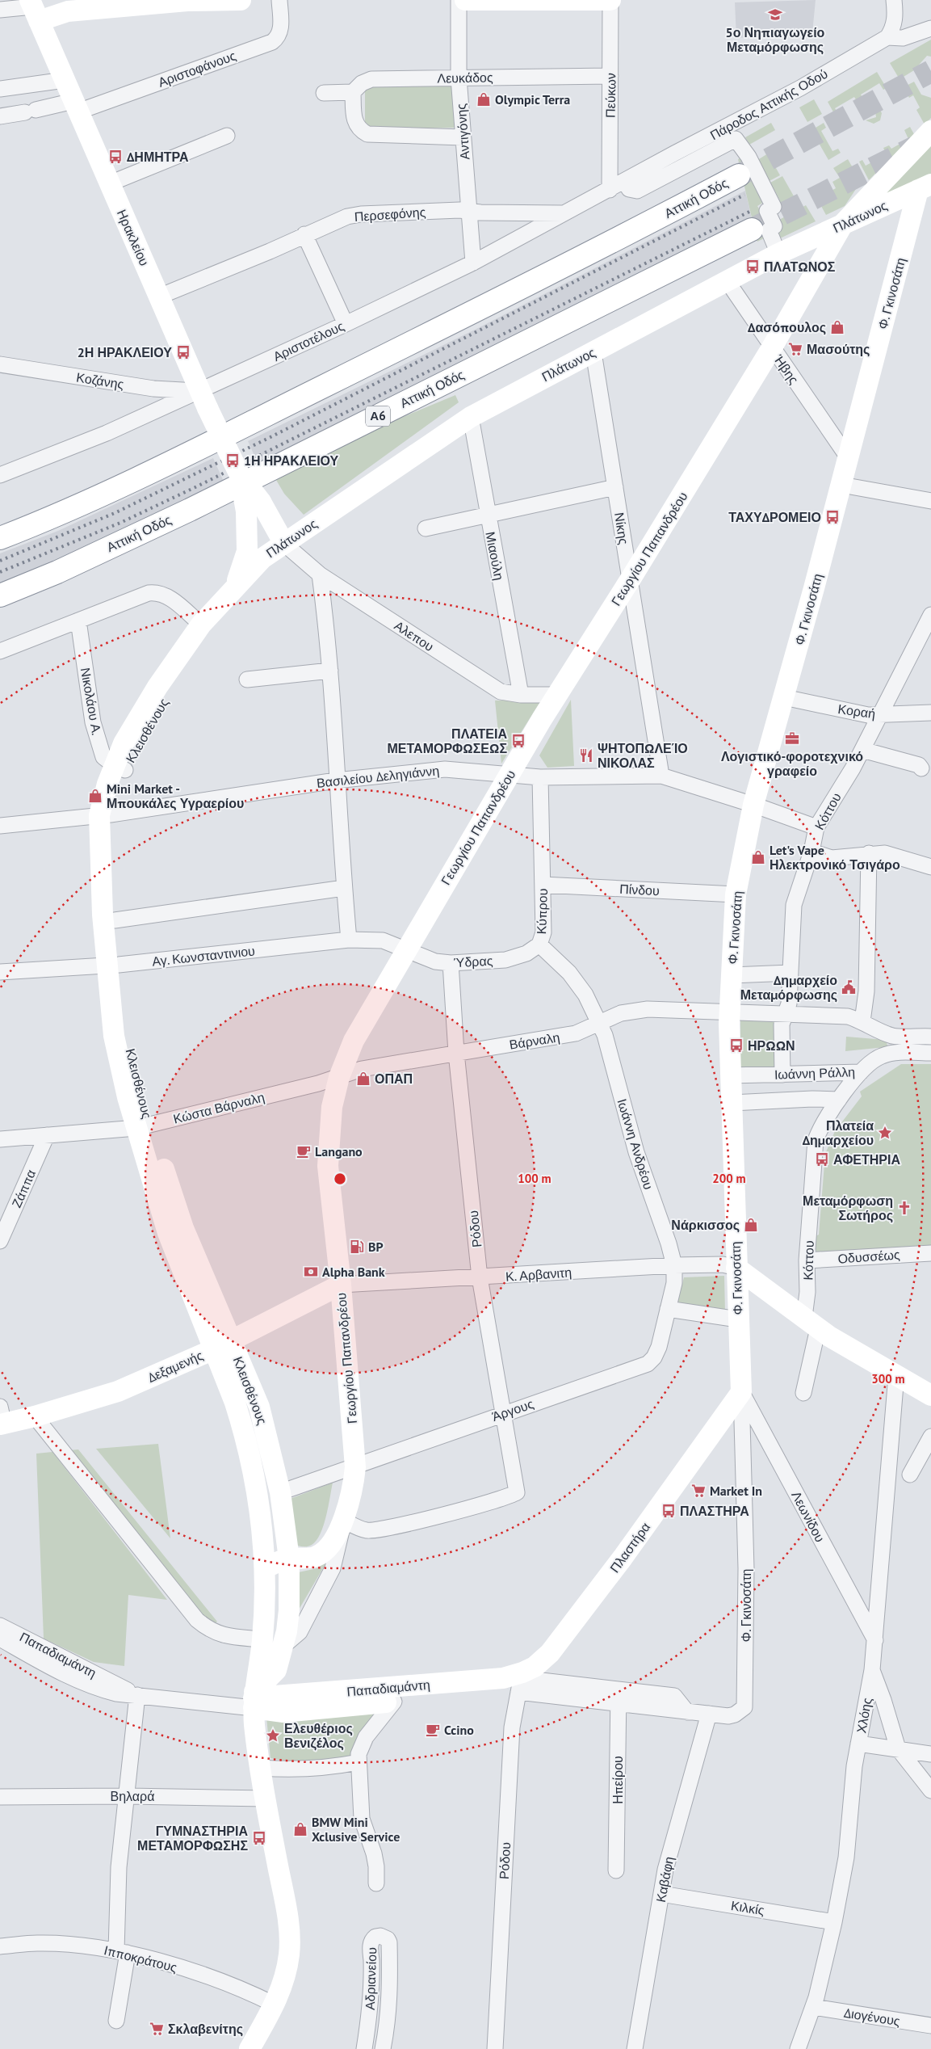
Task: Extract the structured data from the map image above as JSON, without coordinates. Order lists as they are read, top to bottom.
{
  "streets": {
    "highway": ["Αττική Οδός", "Α6"],
    "street": [
      "Αριστοφάνους",
      "Λευκάδος",
      "Πεύκων",
      "Πάροδος Αττικής Οδού",
      "Αντιγόνης",
      "Περσεφόνης",
      "Πλάτωνος",
      "Ηρακλείου",
      "Φ. Γκινοσάτη",
      "Αριστοτέλους",
      "Ήβης",
      "Κοζάνης",
      "Νίκης",
      "Γεωργίου Παπανδρέου",
      "Μιαούλη",
      "Αλεπου",
      "Νικολάου Α.",
      "Κοραή",
      "Κλεισθένους",
      "Βασιλείου Δεληγιάννη",
      "Κόττου",
      "Πίνδου",
      "Κύπρου",
      "Αγ. Κωνσταντινιου",
      "Ύδρας",
      "Βάρναλη",
      "Ιωάννη Ράλλη",
      "Κώστα Βάρναλη",
      "Ιωάννη Ανδρέου",
      "Ζάππα",
      "Ρόδου",
      "Οδυσσέως",
      "Κ. Αρβανιτη",
      "Δεξαμενής",
      "Άργους",
      "Λεωνίδου",
      "Πλαστήρα",
      "Παπαδιαμάντη",
      "Χλόης",
      "Ηπείρου",
      "Βηλαρά",
      "Καβάφη",
      "Κιλκίς",
      "Ιπποκράτους",
      "Αδριανείου",
      "Διογένους"
    ]
  },
  "crossings": [
    ["Αριστοφάνους", "Ηρακλείου"],
    ["Λευκάδος", "Πεύκων"],
    ["Λευκάδος", "Αντιγόνης"],
    ["Πεύκων", "Πάροδος Αττικής Οδού"],
    ["Πεύκων", "Αριστοτέλους"],
    ["Πάροδος Αττικής Οδού", "Αριστοτέλους"],
    ["Αντιγόνης", "Περσεφόνης"],
    ["Αντιγόνης", "Αριστοτέλους"],
    ["Περσεφόνης", "Ηρακλείου"],
    ["Περσεφόνης", "Αριστοτέλους"],
    ["Πλάτωνος", "Φ. Γκινοσάτη"],
    ["Πλάτωνος", "Ήβης"],
    ["Πλάτωνος", "Νίκης"],
    ["Πλάτωνος", "Γεωργίου Παπανδρέου"],
    ["Πλάτωνος", "Μιαούλη"],
    ["Πλάτωνος", "Αλεπου"],
    ["Πλάτωνος", "Κλεισθένους"],
    ["Ηρακλείου", "Αριστοτέλους"],
    ["Ηρακλείου", "Κοζάνης"],
    ["Φ. Γκινοσάτη", "Ήβης"],
    ["Φ. Γκινοσάτη", "Κοραή"],
    ["Φ. Γκινοσάτη", "Βασιλείου Δεληγιάννη"],
    ["Φ. Γκινοσάτη", "Πίνδου"],
    ["Φ. Γκινοσάτη", "Βάρναλη"],
    ["Φ. Γκινοσάτη", "Ιωάννη Ράλλη"],
    ["Φ. Γκινοσάτη", "Κ. Αρβανιτη"],
    ["Φ. Γκινοσάτη", "Λεωνίδου"],
    ["Φ. Γκινοσάτη", "Πλαστήρα"],
    ["Φ. Γκινοσάτη", "Παπαδιαμάντη"],
    ["Αριστοτέλους", "Κοζάνης"],
    ["Ήβης", "Γεωργίου Παπανδρέου"],
    ["Νίκης", "Γεωργίου Παπανδρέου"],
    ["Νίκης", "Βασιλείου Δεληγιάννη"],
    ["Γεωργίου Παπανδρέου", "Αλεπου"],
    ["Γεωργίου Παπανδρέου", "Κλεισθένους"],
    ["Γεωργίου Παπανδρέου", "Βασιλείου Δεληγιάννη"],
    ["Γεωργίου Παπανδρέου", "Αγ. Κωνσταντινιου"],
    ["Γεωργίου Παπανδρέου", "Ύδρας"],
    ["Γεωργίου Παπανδρέου", "Βάρναλη"],
    ["Γεωργίου Παπανδρέου", "Κώστα Βάρναλη"],
    ["Γεωργίου Παπανδρέου", "Ρόδου"],
    ["Γεωργίου Παπανδρέου", "Κ. Αρβανιτη"],
    ["Γεωργίου Παπανδρέου", "Δεξαμενής"],
    ["Γεωργίου Παπανδρέου", "Άργους"],
    ["Μιαούλη", "Αλεπου"],
    ["Αλεπου", "Κλεισθένους"],
    ["Νικολάου Α.", "Κλεισθένους"],
    ["Κοραή", "Κόττου"],
    ["Κλεισθένους", "Βασιλείου Δεληγιάννη"],
    ["Κλεισθένους", "Αγ. Κωνσταντινιου"],
    ["Κλεισθένους", "Κώστα Βάρναλη"],
    ["Κλεισθένους", "Δεξαμενής"],
    ["Κλεισθένους", "Άργους"],
    ["Κλεισθένους", "Παπαδιαμάντη"],
    ["Βασιλείου Δεληγιάννη", "Κόττου"],
    ["Βασιλείου Δεληγιάννη", "Κύπρου"],
    ["Κόττου", "Ιωάννη Ράλλη"],
    ["Κόττου", "Οδυσσέως"],
    ["Πίνδου", "Κύπρου"],
    ["Κύπρου", "Ύδρας"],
    ["Κύπρου", "Βάρναλη"],
    ["Κύπρου", "Ιωάννη Ανδρέου"],
    ["Αγ. Κωνσταντινιου", "Ύδρας"],
    ["Ύδρας", "Ρόδου"],
    ["Βάρναλη", "Κώστα Βάρναλη"],
    ["Βάρναλη", "Ιωάννη Ανδρέου"],
    ["Βάρναλη", "Ρόδου"],
    ["Κώστα Βάρναλη", "Ζάππα"],
    ["Ιωάννη Ανδρέου", "Κ. Αρβανιτη"],
    ["Ιωάννη Ανδρέου", "Άργους"],
    ["Ρόδου", "Κ. Αρβανιτη"],
    ["Ρόδου", "Άργους"],
    ["Ρόδου", "Πλαστήρα"],
    ["Ρόδου", "Παπαδιαμάντη"],
    ["Κ. Αρβανιτη", "Δεξαμενής"],
    ["Κ. Αρβανιτη", "Άργους"],
    ["Λεωνίδου", "Πλαστήρα"],
    ["Λεωνίδου", "Χλόης"],
    ["Πλαστήρα", "Παπαδιαμάντη"],
    ["Παπαδιαμάντη", "Ηπείρου"],
    ["Παπαδιαμάντη", "Καβάφη"],
    ["Χλόης", "Κιλκίς"],
    ["Χλόης", "Διογένους"],
    ["Καβάφη", "Κιλκίς"]
  ],
  "places": {
    "school or university": ["5ο Νηπιαγωγείο Μεταμόρφωσης"],
    "shop": [
      "Olympic Terra",
      "Δασόπουλος",
      "Mini Market - Μπουκάλες Υγραερίου",
      "Let's Vape Ηλεκτρονικό Τσιγάρο",
      "ΟΠΑΠ",
      "Νάρκισσος",
      "BMW Mini Xclusive Service"
    ],
    "bus stop": [
      "ΔΗΜΗΤΡΑ",
      "ΠΛΑΤΩΝΟΣ",
      "2Η ΗΡΑΚΛΕΙΟΥ",
      "1Η ΗΡΑΚΛΕΙΟΥ",
      "ΤΑΧΥΔΡΟΜΕΙΟ",
      "ΠΛΑΤΕΙΑ ΜΕΤΑΜΟΡΦΩΣΕΩΣ",
      "ΗΡΩΩΝ",
      "ΑΦΕΤΗΡΙΑ",
      "ΠΛΑΣΤΗΡΑ",
      "ΓΥΜΝΑΣΤΗΡΙΑ ΜΕΤΑΜΟΡΦΩΣΗΣ"
    ],
    "supermarket": ["Μασούτης", "Market In", "Σκλαβενίτης"],
    "office": ["Λογιστικό-φοροτεχνικό γραφείο"],
    "restaurant": ["ΨΗΤΟΠΩΛΕΊΟ ΝΙΚΟΛΑΣ"],
    "public building": ["Δημαρχείο Μεταμόρφωσης"],
    "place": ["Πλατεία Δημαρχείου", "Ελευθέριος Βενιζέλος"],
    "cafe": ["Langano", "Ccino"],
    "church": ["Μεταμόρφωση Σωτήρος"],
    "fuel station": ["BP"],
    "bank": ["Alpha Bank"]
  },
  "rings": ["100 m", "200 m", "300 m"]
}
